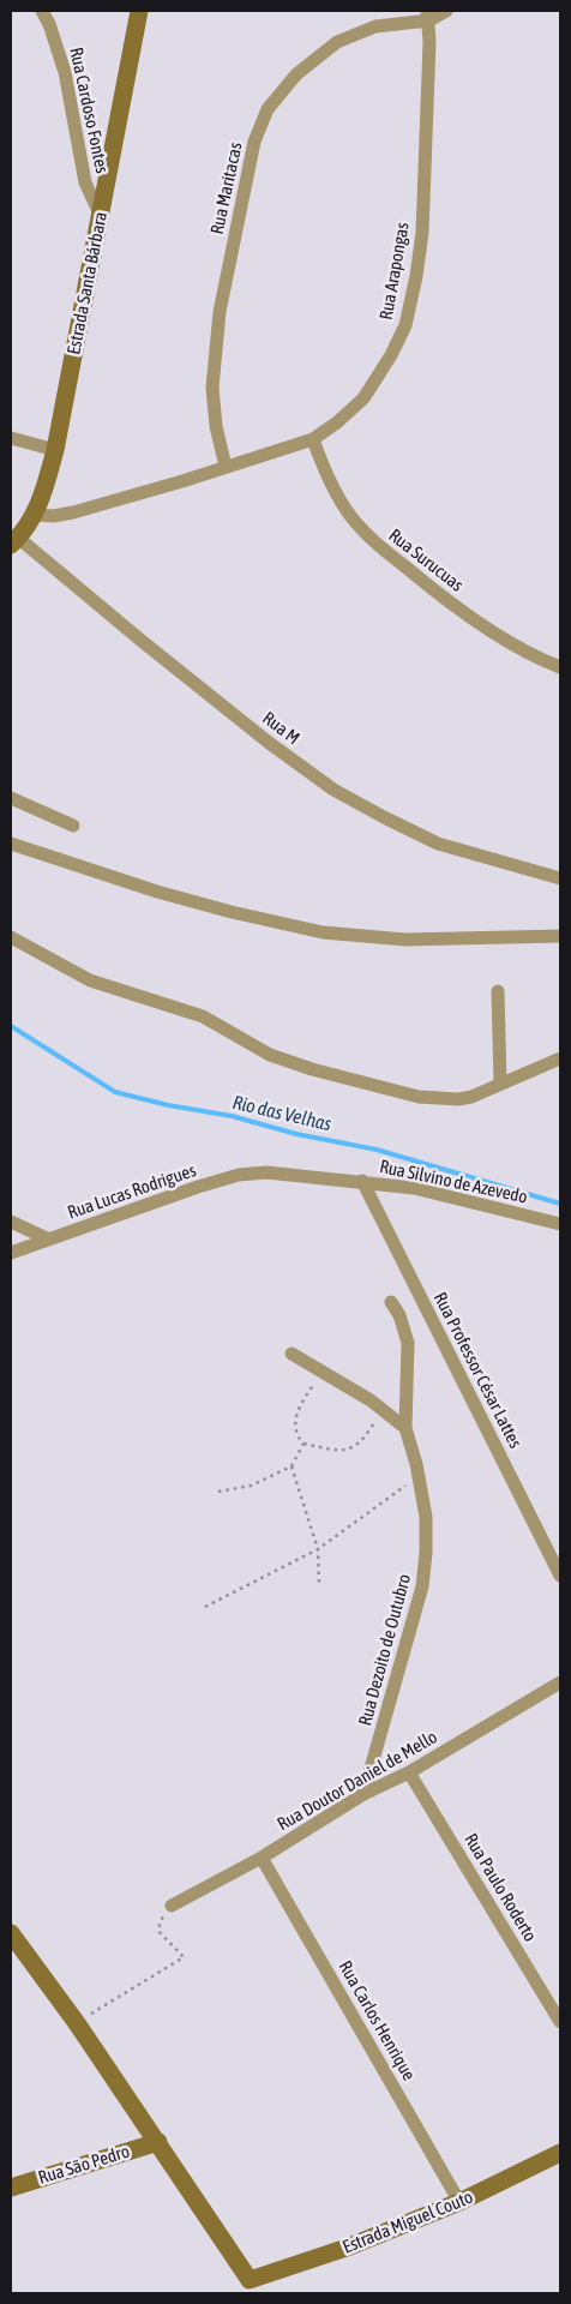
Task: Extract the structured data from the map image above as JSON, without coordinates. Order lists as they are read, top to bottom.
{
  "streets": {
    "street": [
      "Rua Cardoso Fontes",
      "Rua Maritacas",
      "Rua Arapongas",
      "Estrada Santa Bárbara",
      "Rua Surucuas",
      "Rua M",
      "Rua Silvino de Azevedo",
      "Rua Lucas Rodrigues",
      "Rua Professor César Lattes",
      "Rua Dezoito de Outubro",
      "Rua Doutor Daniel de Mello",
      "Rua Paulo Roderto",
      "Rua Carlos Henrique",
      "Rua São Pedro",
      "Estrada Miguel Couto"
    ]
  },
  "crossings": [
    ["Rua Cardoso Fontes", "Estrada Santa Bárbara"],
    ["Rua Maritacas", "Rua Arapongas"],
    ["Rua Arapongas", "Estrada Santa Bárbara"],
    ["Rua Arapongas", "Rua Surucuas"],
    ["Estrada Santa Bárbara", "Rua M"],
    ["Rua Silvino de Azevedo", "Rua Lucas Rodrigues"],
    ["Rua Silvino de Azevedo", "Rua Professor César Lattes"],
    ["Rua Dezoito de Outubro", "Rua Doutor Daniel de Mello"],
    ["Rua Doutor Daniel de Mello", "Rua Paulo Roderto"],
    ["Rua Doutor Daniel de Mello", "Rua Carlos Henrique"],
    ["Rua Carlos Henrique", "Estrada Miguel Couto"]
  ],
  "water": ["Rio das Velhas"]
}
